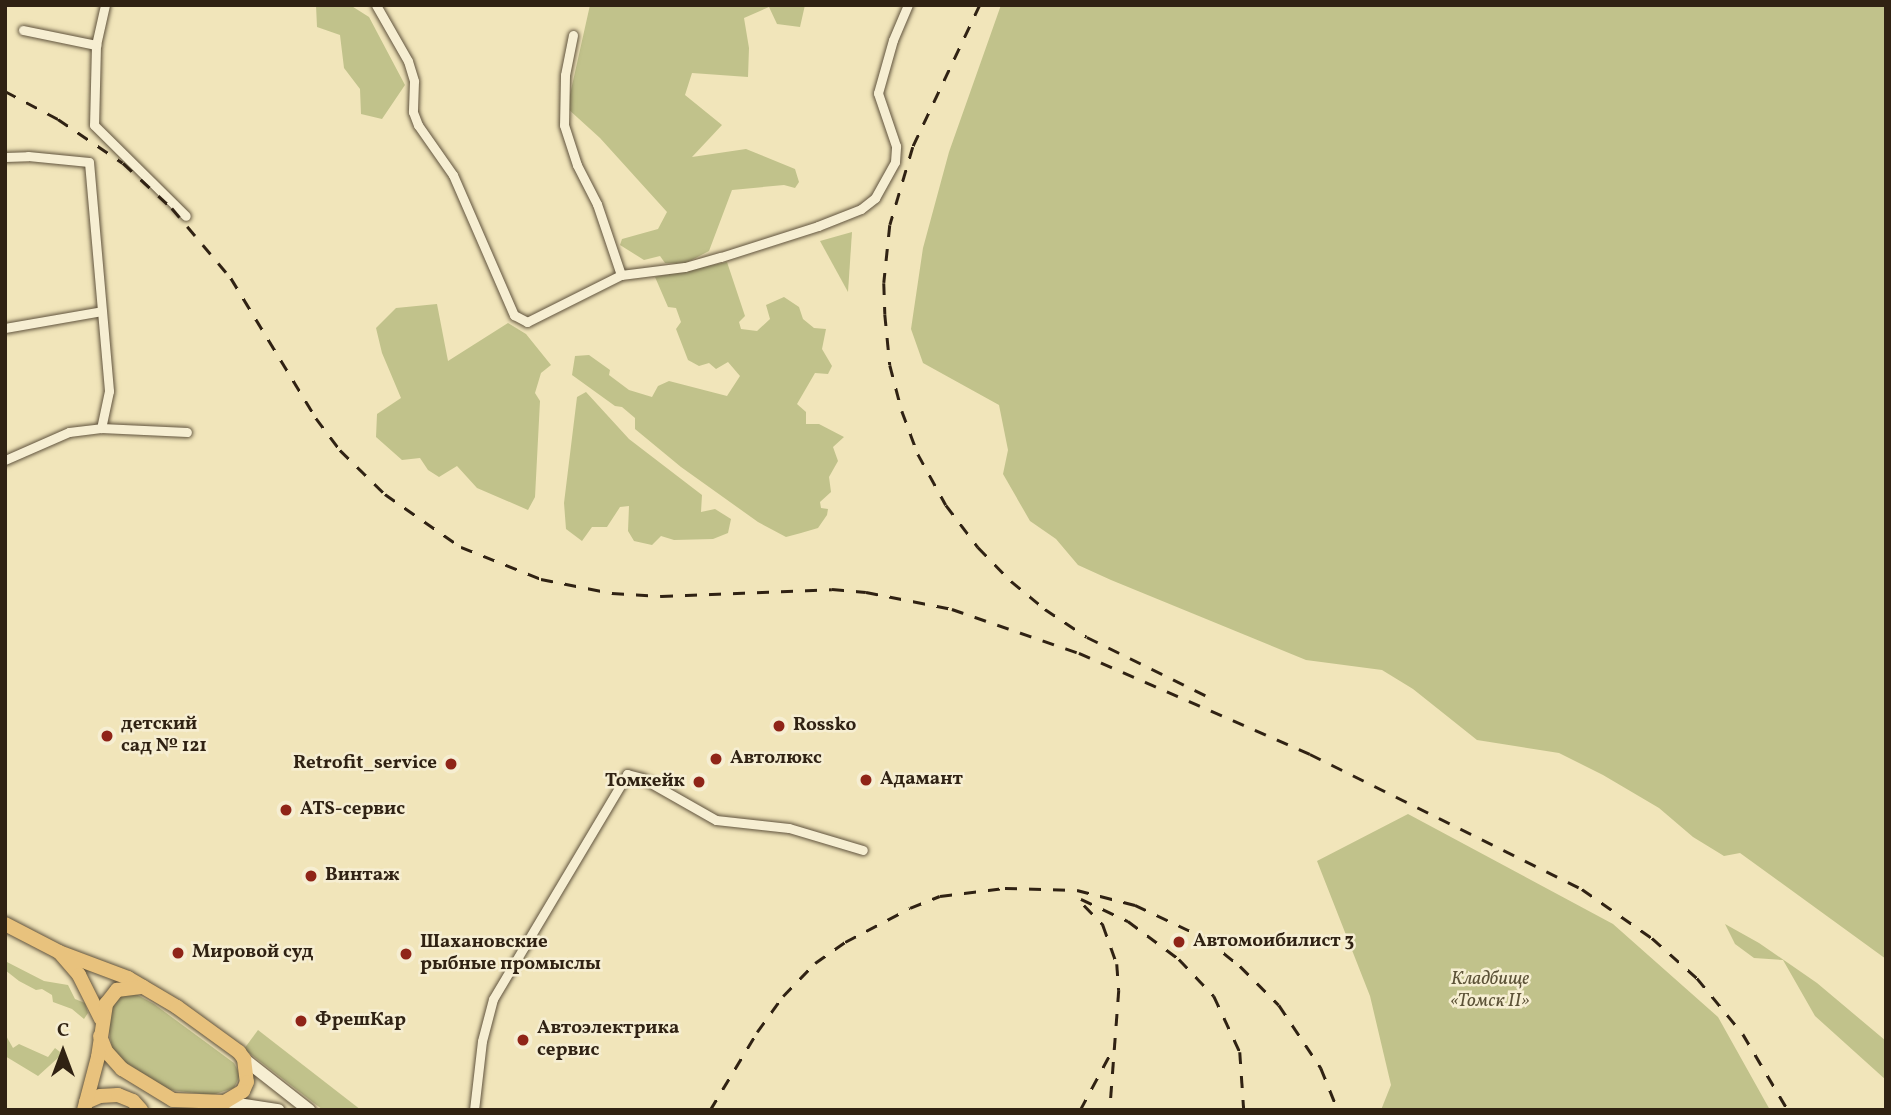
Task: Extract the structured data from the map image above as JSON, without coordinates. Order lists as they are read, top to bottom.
{
  "parks": ["Кладбище «Томск II»"],
  "places": [
    "Rossko",
    "детский сад № 121",
    "Автолюкс",
    "Retrofit_service",
    "Адамант",
    "Томкейк",
    "ATS-сервис",
    "Винтаж",
    "Автомоибилист 3",
    "Мировой суд",
    "Шахановские рыбные промыслы",
    "ФрешКар",
    "Автоэлектрика сервис"
  ],
  "north": "top"
}
